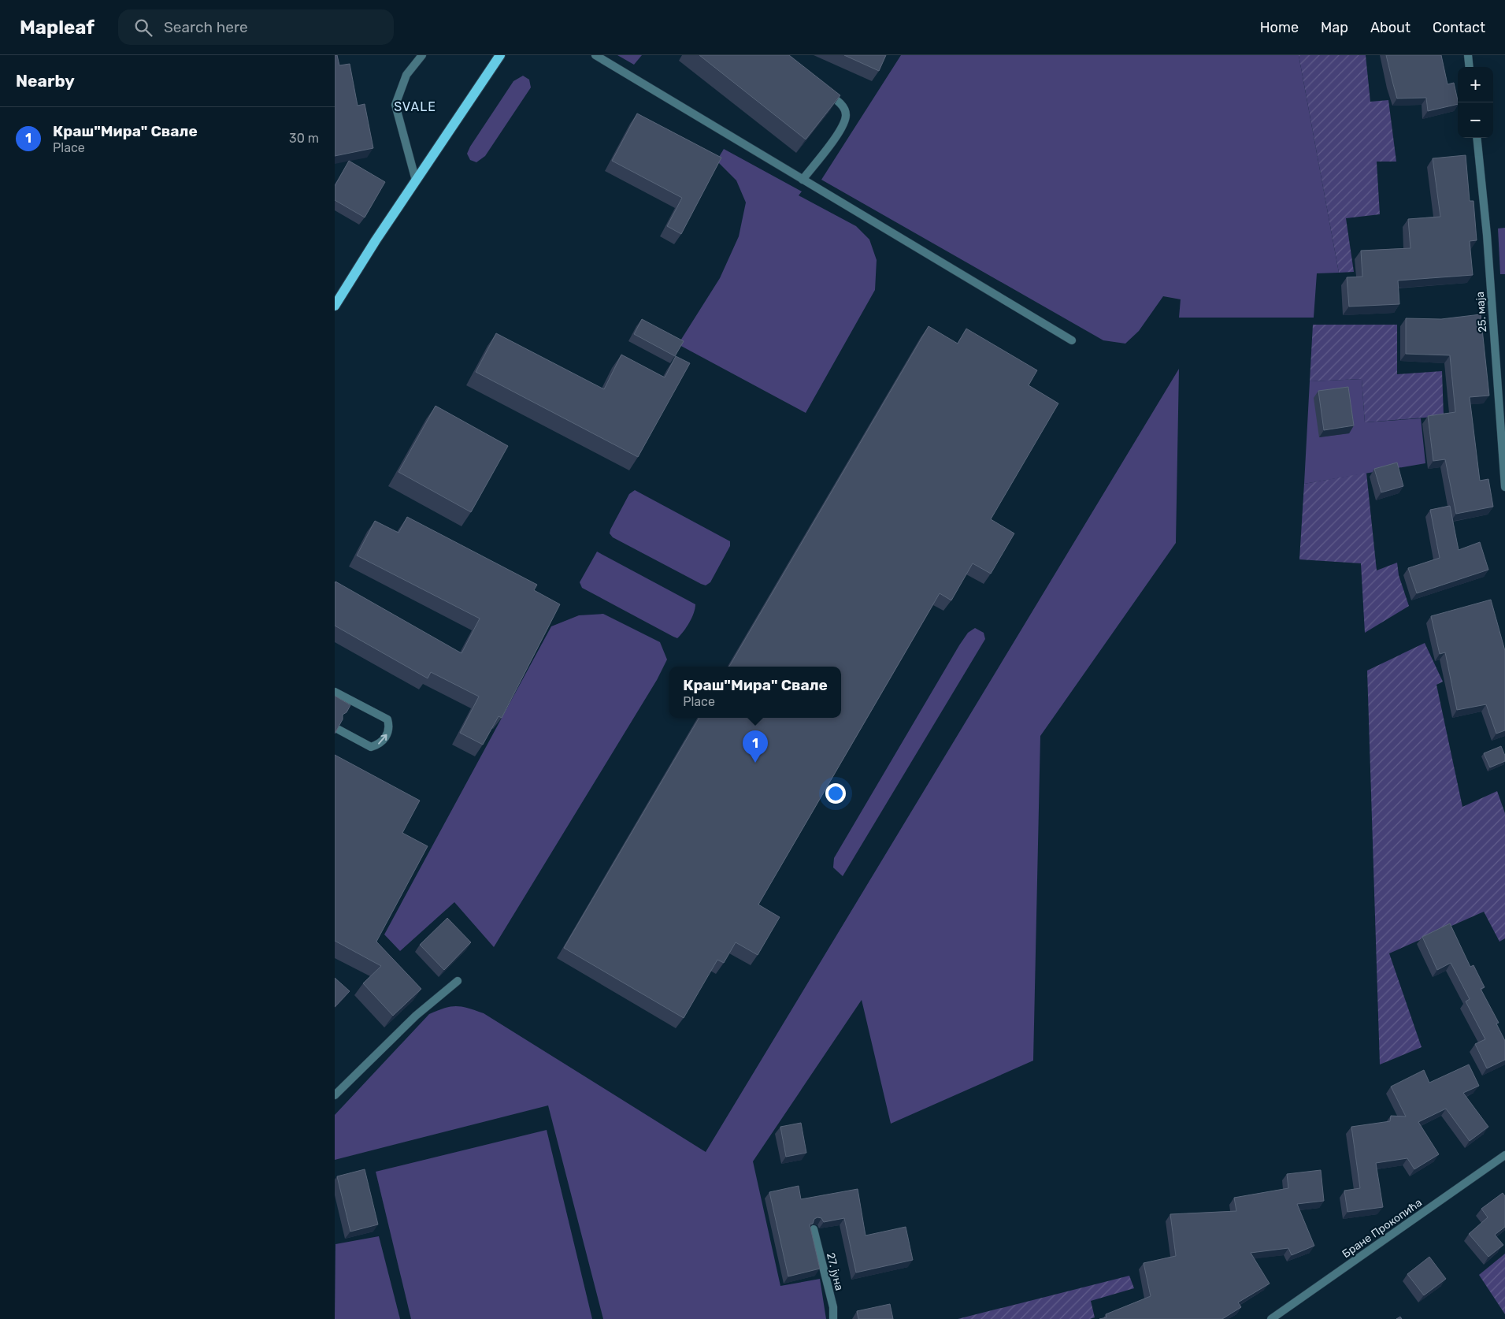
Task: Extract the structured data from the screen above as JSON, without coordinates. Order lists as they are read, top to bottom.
{
  "streets": {
    "street": ["25. маја", "Бране Прокопића", "27. јуна"]
  },
  "districts": ["SVALE"],
  "page": {
    "header": "Mapleaf",
    "search": "Search here",
    "nav": [
      "Home",
      "Map",
      "About",
      "Contact"
    ],
    "heading": "Nearby",
    "map_buttons": ["+", "−"],
    "list": [
      {
        "mark": "1",
        "name": "Краш\"Мира\" Свале",
        "note": "Place",
        "value": "30 m"
      }
    ],
    "popup": ["Краш\"Мира\" Свале", "Place"],
    "pins": "1"
  }
}
